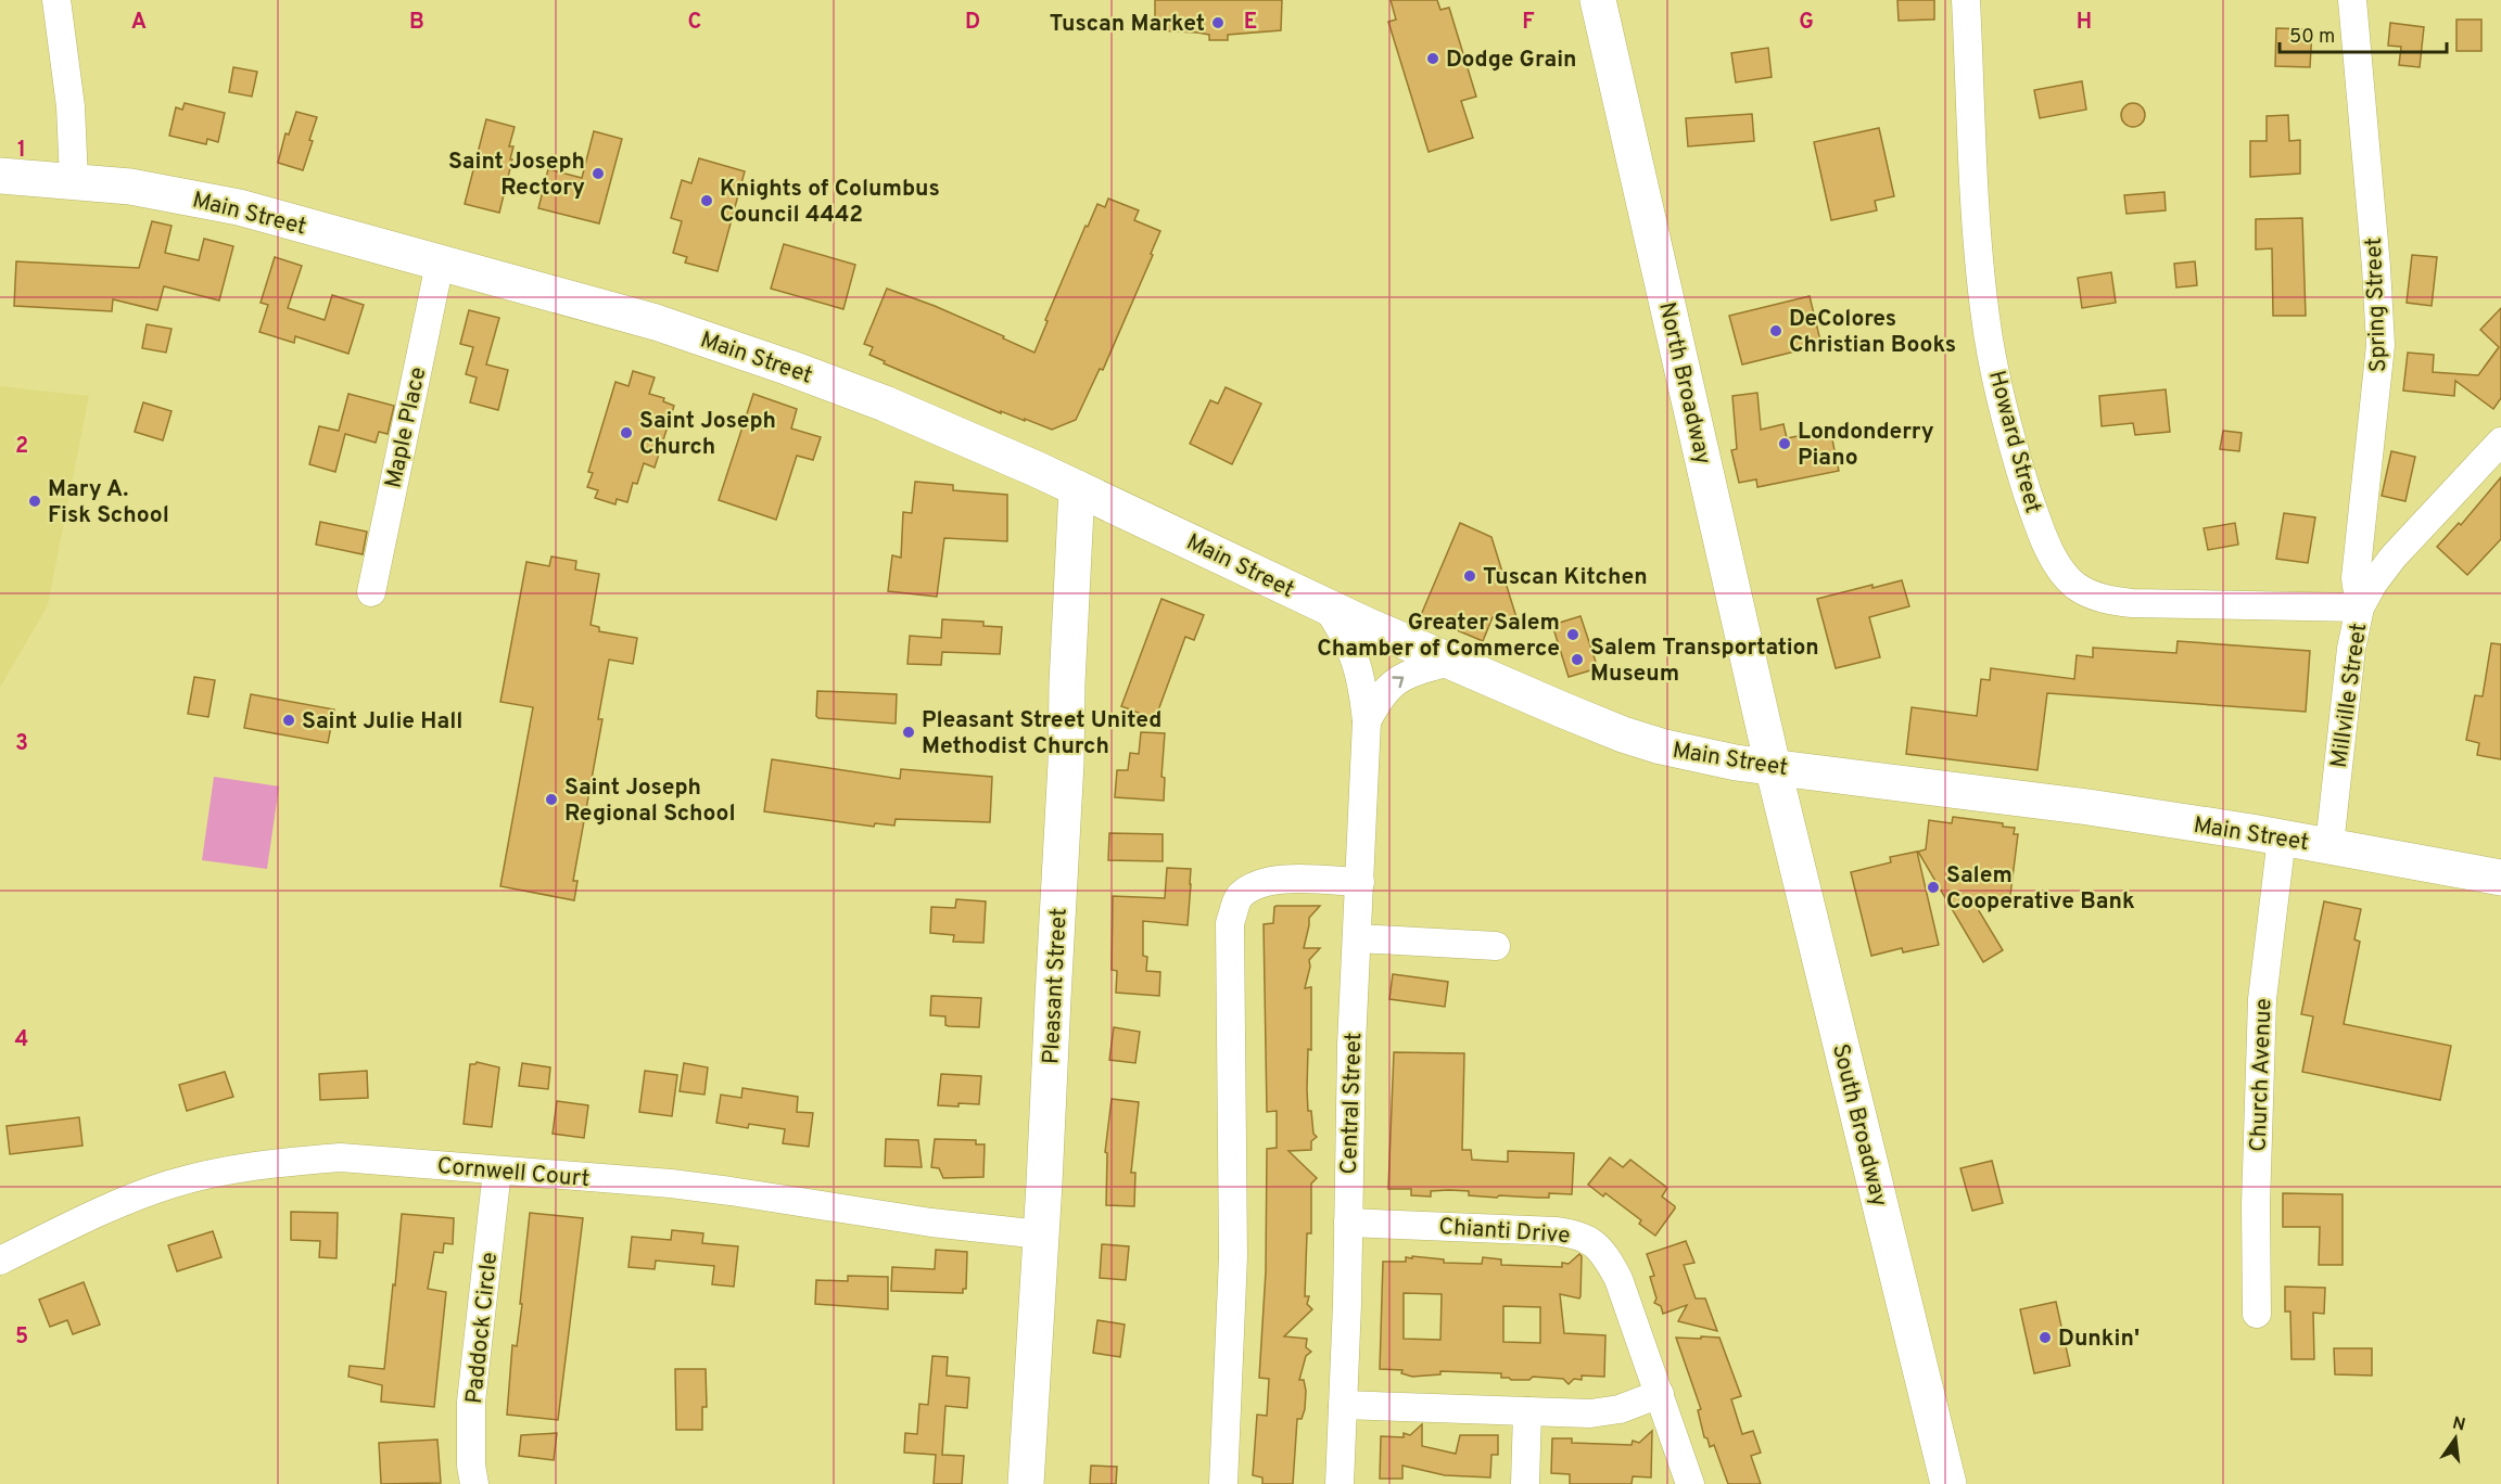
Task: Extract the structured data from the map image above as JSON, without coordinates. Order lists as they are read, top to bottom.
{
  "streets": {
    "main road": [
      "Main Street",
      "North Broadway",
      "Pleasant Street",
      "South Broadway"
    ],
    "street": [
      "Spring Street",
      "Maple Place",
      "Howard Street",
      "Millville Street",
      "Church Avenue",
      "Central Street",
      "Cornwell Court",
      "Chianti Drive",
      "Paddock Circle"
    ]
  },
  "crossings": [
    ["Main Street", "North Broadway"],
    ["Main Street", "Maple Place"],
    ["Main Street", "Millville Street"],
    ["Main Street", "Pleasant Street"],
    ["Main Street", "Church Avenue"],
    ["Main Street", "Central Street"],
    ["Main Street", "South Broadway"],
    ["Spring Street", "Howard Street"],
    ["Spring Street", "Millville Street"],
    ["North Broadway", "South Broadway"],
    ["Howard Street", "Millville Street"],
    ["Pleasant Street", "Cornwell Court"],
    ["Central Street", "Chianti Drive"],
    ["Cornwell Court", "Paddock Circle"]
  ],
  "places": [
    "Tuscan Market",
    "Dodge Grain",
    "Saint Joseph Rectory",
    "Knights of Columbus Council 4442",
    "DeColores Christian Books",
    "Saint Joseph Church",
    "Londonderry Piano",
    "Mary A. Fisk School",
    "Tuscan Kitchen",
    "Greater Salem Chamber of Commerce",
    "Salem Transportation Museum",
    "Saint Julie Hall",
    "Pleasant Street United Methodist Church",
    "Saint Joseph Regional School",
    "Salem Cooperative Bank",
    "Dunkin'"
  ],
  "scale_bar": "50 m",
  "north": "top",
  "grid": {
    "columns": [
      "A",
      "B",
      "C",
      "D",
      "E",
      "F",
      "G",
      "H"
    ],
    "rows": [
      "1",
      "2",
      "3",
      "4",
      "5"
    ]
  }
}
